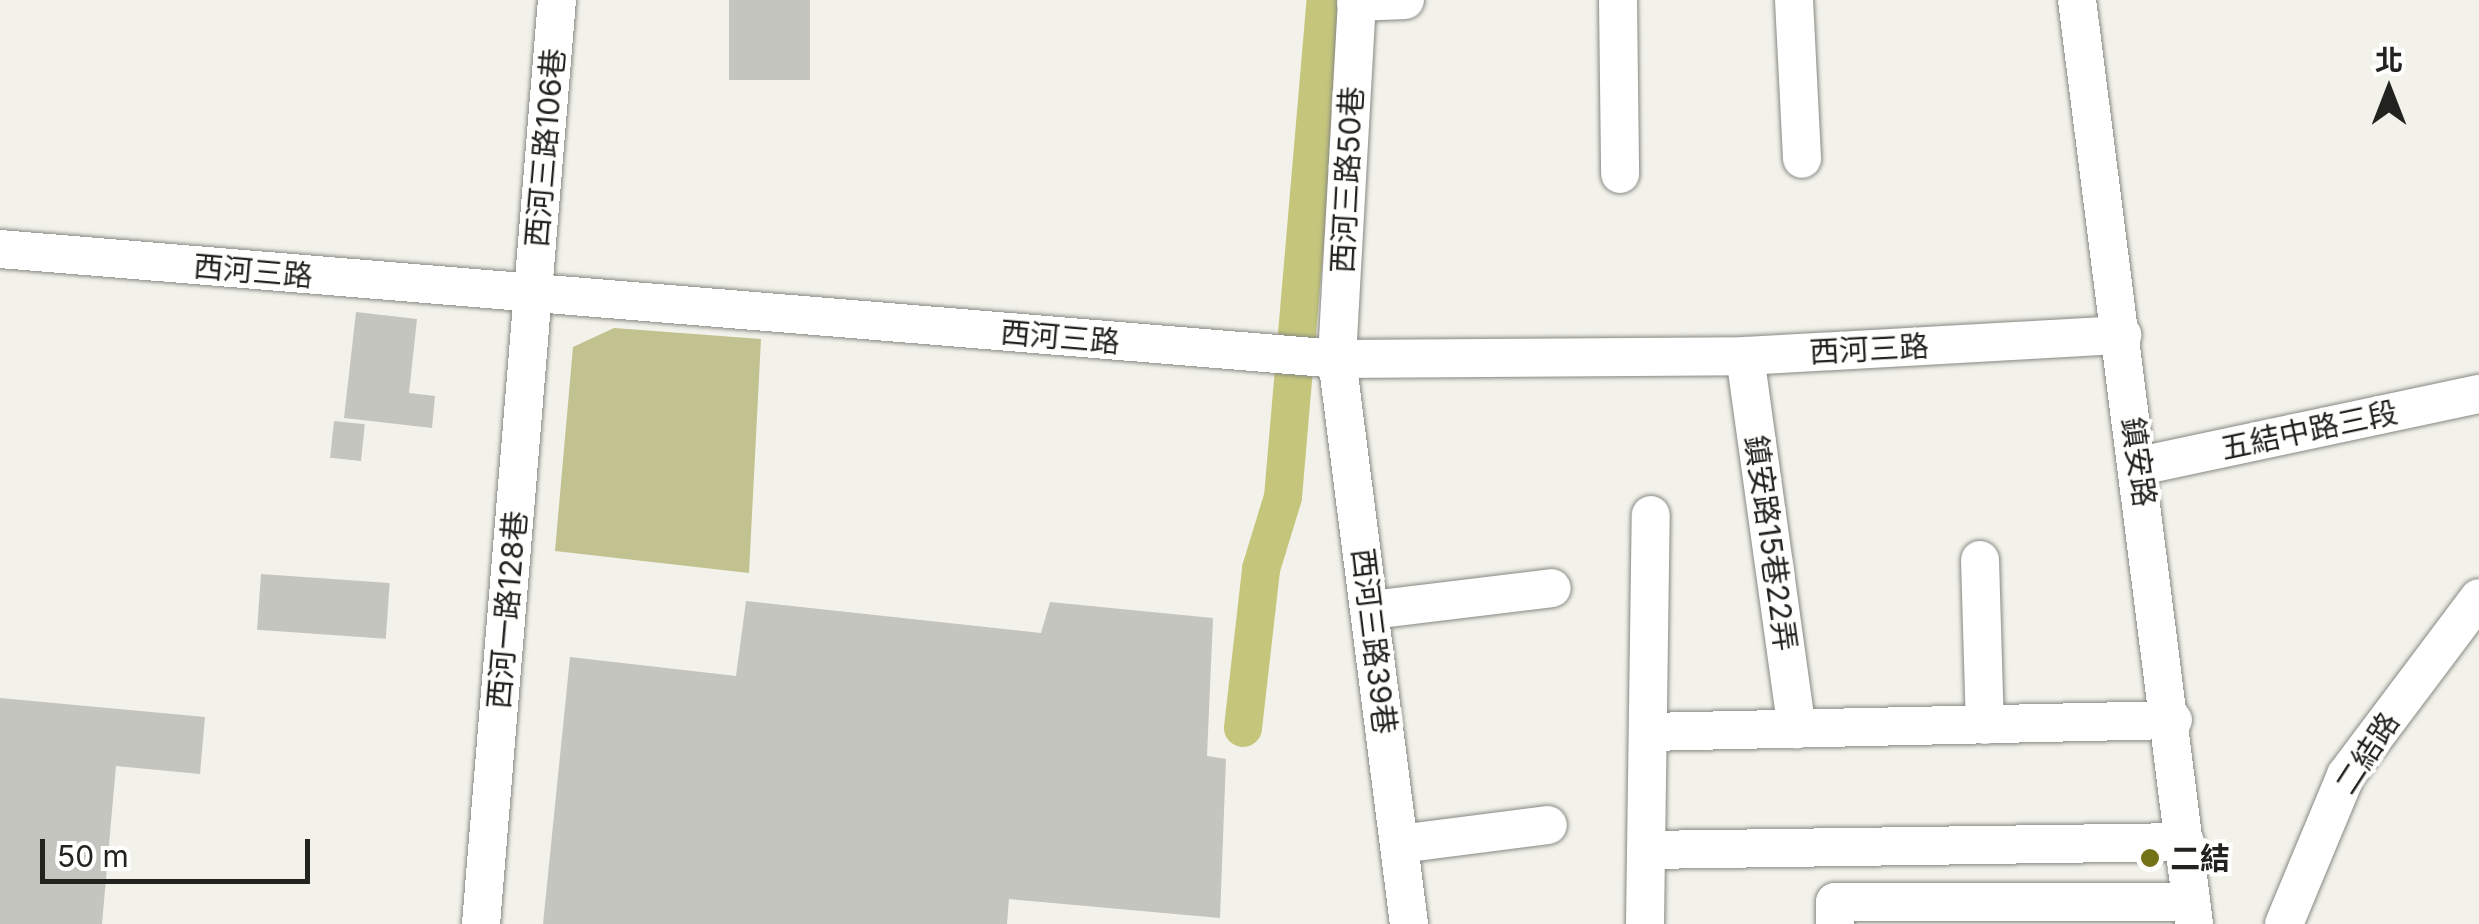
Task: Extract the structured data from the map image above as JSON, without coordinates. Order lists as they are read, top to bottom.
{
  "streets": {
    "street": [
      "西河三路106巷",
      "西河三路50巷",
      "西河三路",
      "五結中路三段",
      "鎮安路",
      "鎮安路15巷22弄",
      "西河一路128巷",
      "西河三路39巷",
      "二結路"
    ]
  },
  "crossings": [
    ["西河三路106巷", "西河三路"],
    ["西河三路106巷", "西河一路128巷"],
    ["西河三路50巷", "西河三路"],
    ["西河三路50巷", "西河三路39巷"],
    ["西河三路", "鎮安路"],
    ["西河三路", "鎮安路15巷22弄"],
    ["西河三路", "西河一路128巷"],
    ["西河三路", "西河三路39巷"],
    ["五結中路三段", "鎮安路"]
  ],
  "places": ["二結"],
  "scale_bar": "50 m",
  "north": "top"
}
